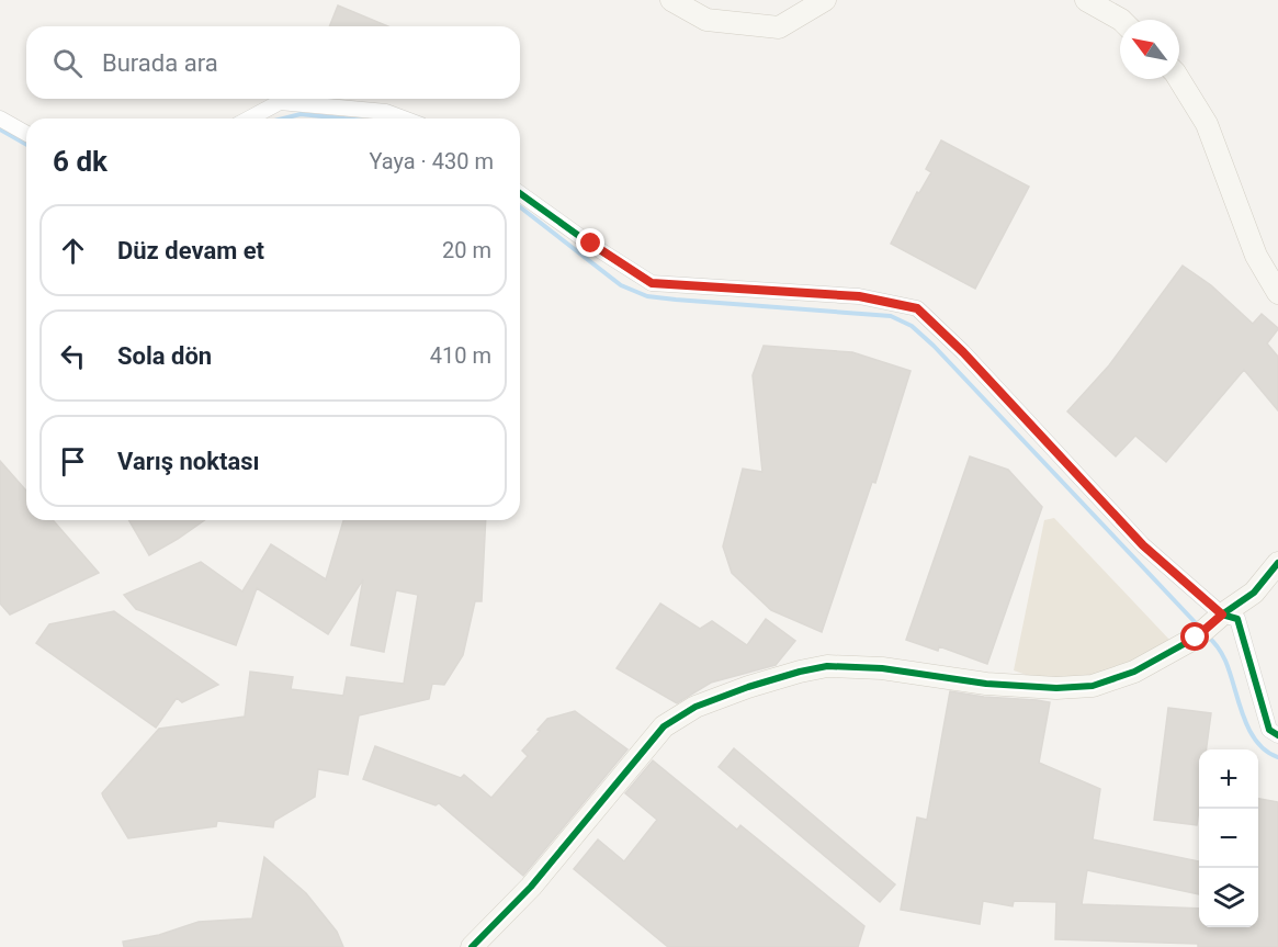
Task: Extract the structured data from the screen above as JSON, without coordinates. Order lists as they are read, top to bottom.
{
  "north": "top left",
  "page": {
    "search": "Burada ara",
    "heading": ["6 dk", "Yaya · 430 m"],
    "list": [
      ["Düz devam et", "20 m"],
      ["Sola dön", "410 m"],
      "Varış noktası"
    ],
    "map_buttons": ["+", "−"]
  }
}
